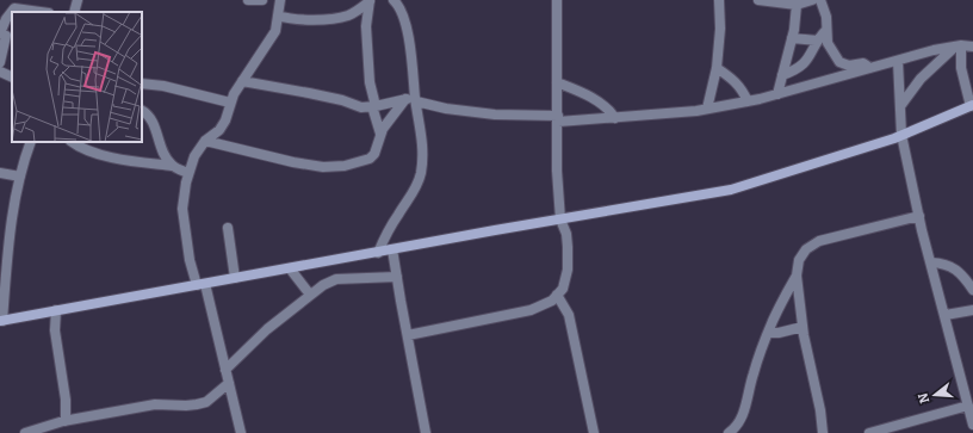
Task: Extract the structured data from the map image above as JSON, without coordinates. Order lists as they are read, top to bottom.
{
  "north": "left"
}
